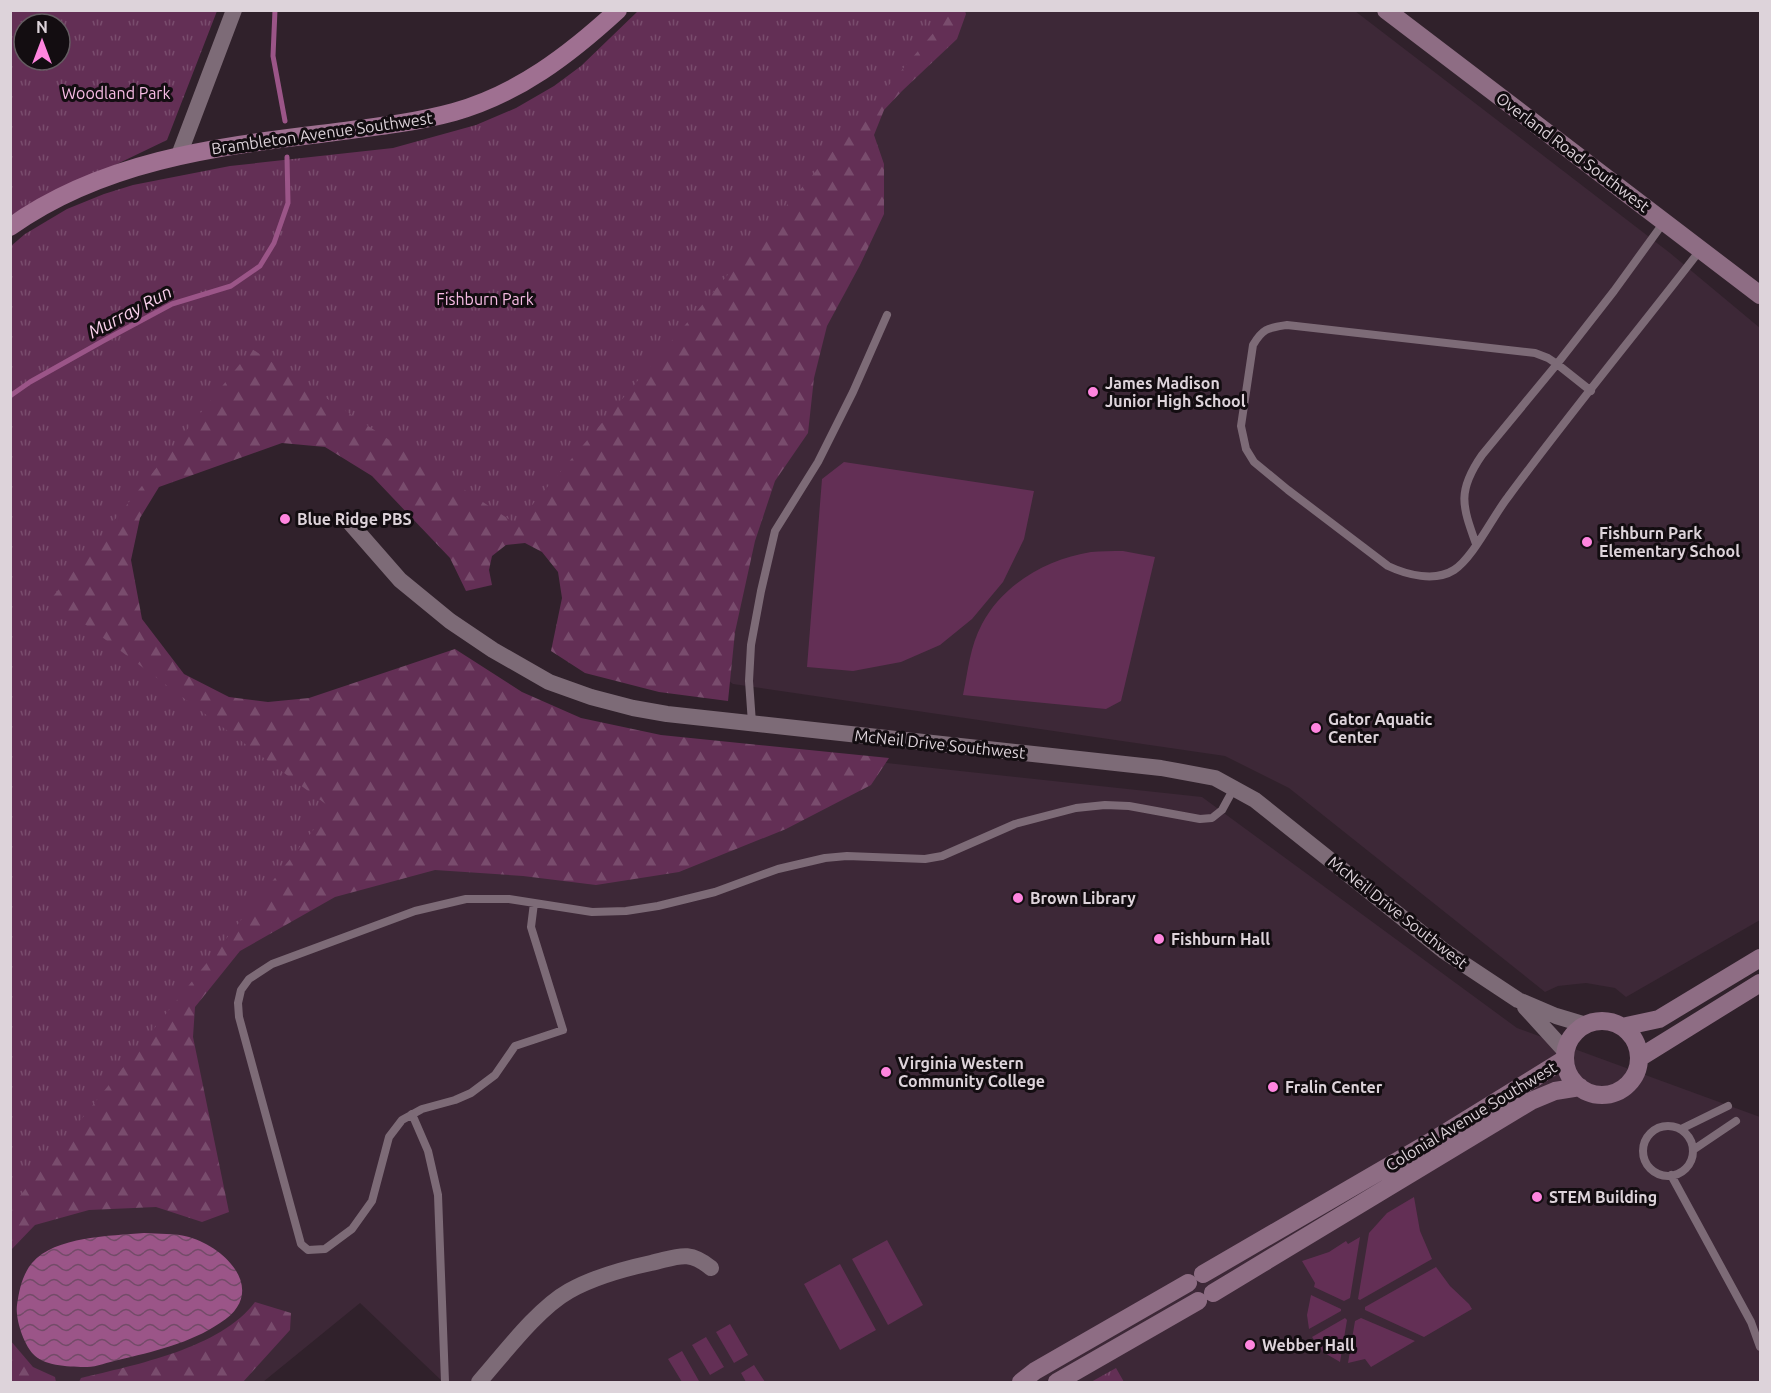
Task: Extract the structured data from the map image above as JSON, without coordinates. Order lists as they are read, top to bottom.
{
  "streets": {
    "main road": ["Brambleton Avenue Southwest", "Overland Road Southwest", "Colonial Avenue Southwest"],
    "street": ["McNeil Drive Southwest"]
  },
  "crossings": [
    ["McNeil Drive Southwest", "Colonial Avenue Southwest"]
  ],
  "water": ["Murray Run"],
  "parks": ["Woodland Park", "Fishburn Park"],
  "places": [
    "James Madison Junior High School",
    "Blue Ridge PBS",
    "Fishburn Park Elementary School",
    "Gator Aquatic Center",
    "Brown Library",
    "Fishburn Hall",
    "Virginia Western Community College",
    "Fralin Center",
    "STEM Building",
    "Webber Hall"
  ],
  "north": "top"
}
